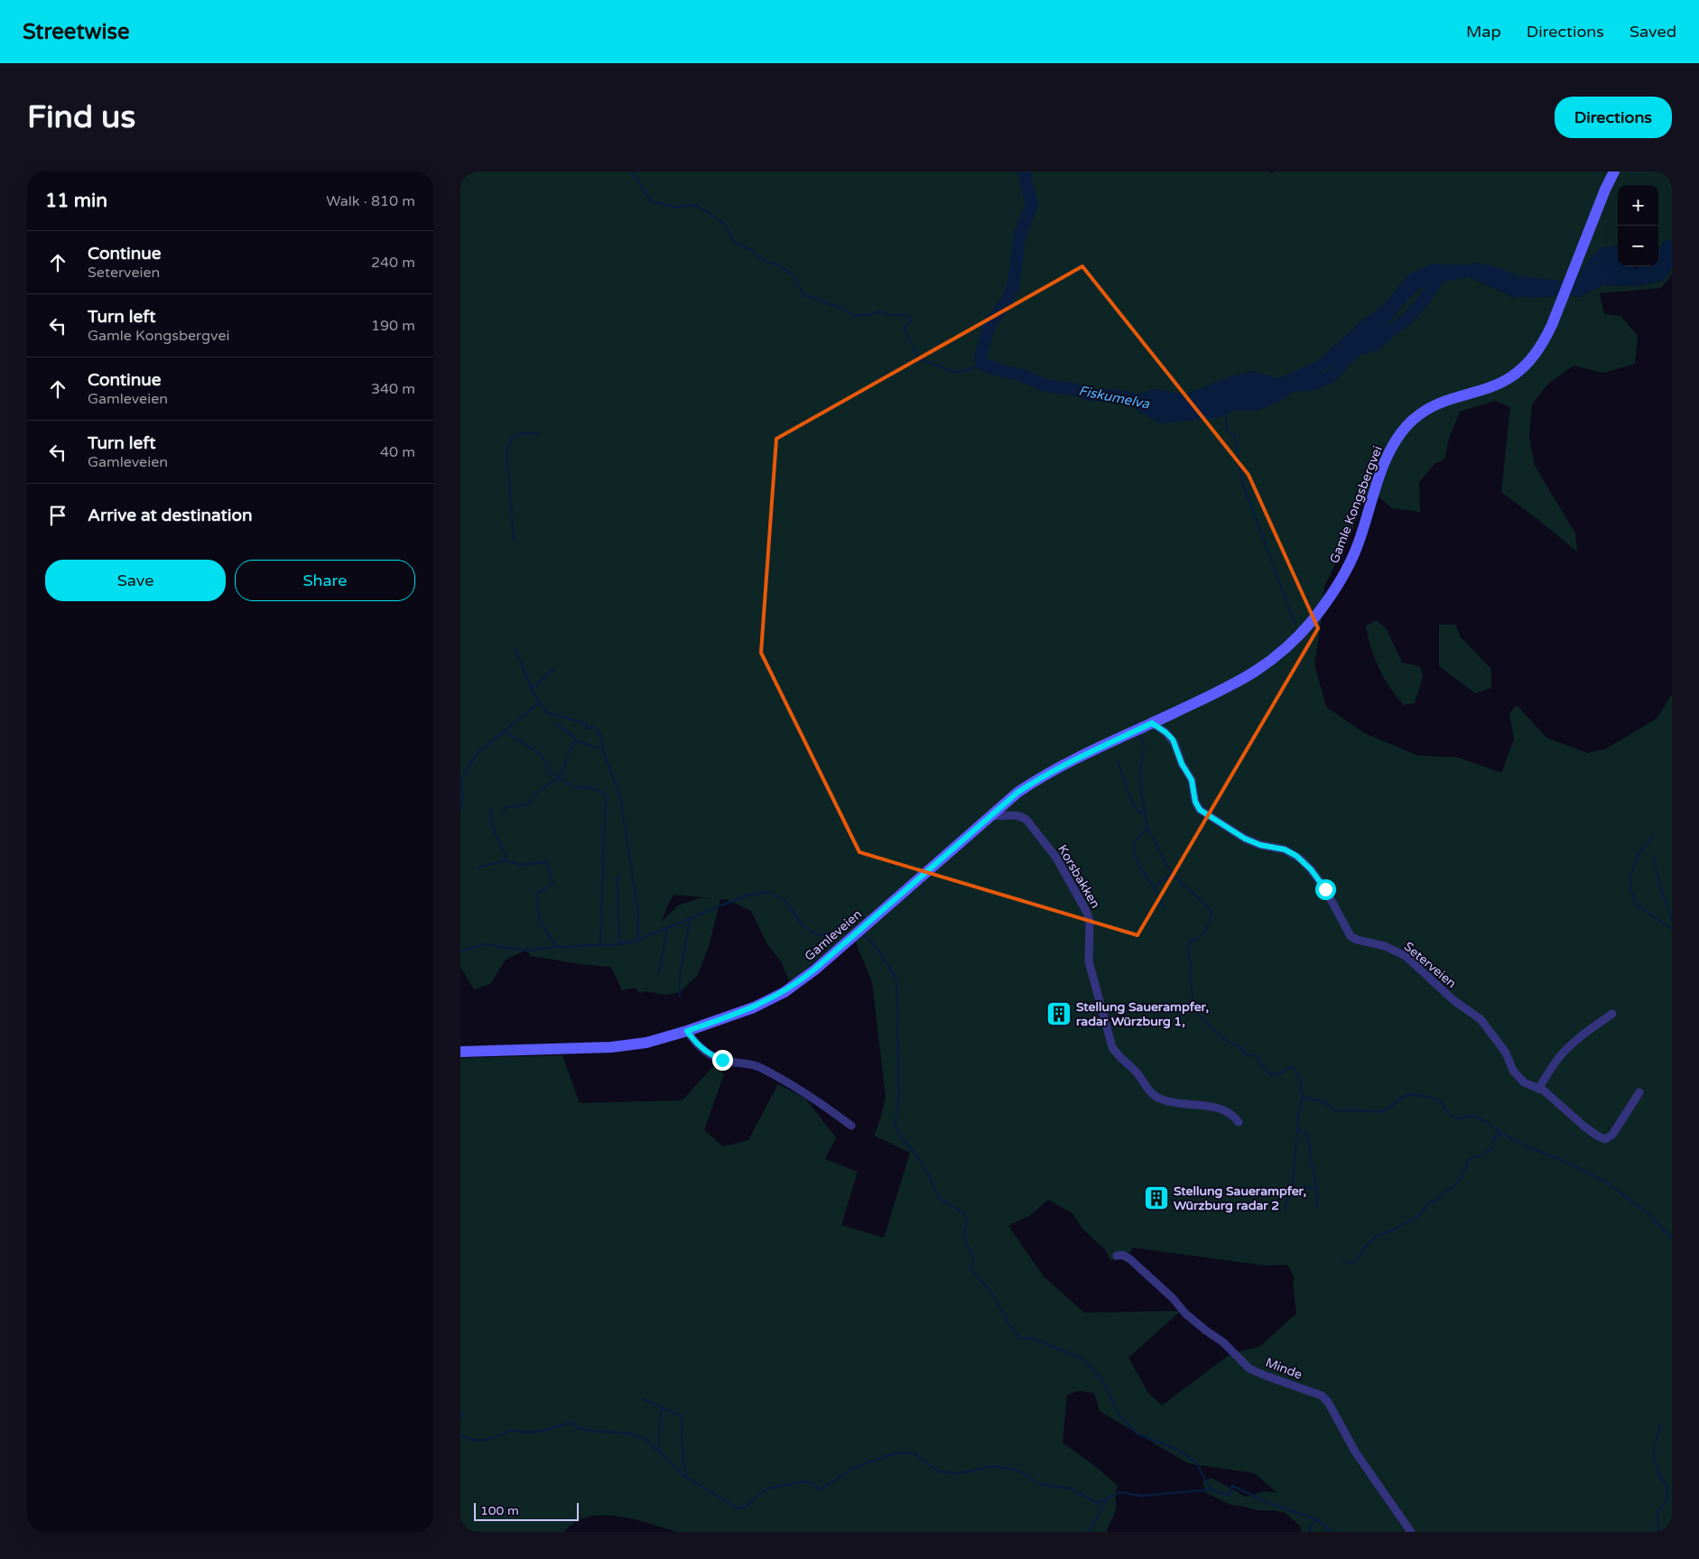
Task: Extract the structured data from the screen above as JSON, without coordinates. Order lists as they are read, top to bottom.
{
  "streets": {
    "main road": ["Gamle Kongsbergvei", "Gamleveien"],
    "street": ["Korsbakken", "Seterveien", "Minde"]
  },
  "crossings": [
    ["Gamle Kongsbergvei", "Korsbakken"],
    ["Gamle Kongsbergvei", "Gamleveien"],
    ["Gamle Kongsbergvei", "Seterveien"]
  ],
  "water": ["Fiskumelva"],
  "places": {
    "building": ["Stellung Sauerampfer, radar Würzburg 1,", "Stellung Sauerampfer, Würzburg radar 2"]
  },
  "scale_bar": "100 m",
  "page": {
    "header": "Streetwise",
    "nav": ["Map", "Directions", "Saved"],
    "buttons": [
      "Directions",
      ["Save", "Share"]
    ],
    "title": "Find us",
    "heading": ["11 min", "Walk · 810 m"],
    "map_buttons": ["+", "−"],
    "list": [
      ["Continue", "Seterveien", "240 m"],
      ["Turn left", "Gamle Kongsbergvei", "190 m"],
      ["Continue", "Gamleveien", "340 m"],
      ["Turn left", "Gamleveien", "40 m"],
      "Arrive at destination"
    ],
    "scale": "100 m"
  }
}
